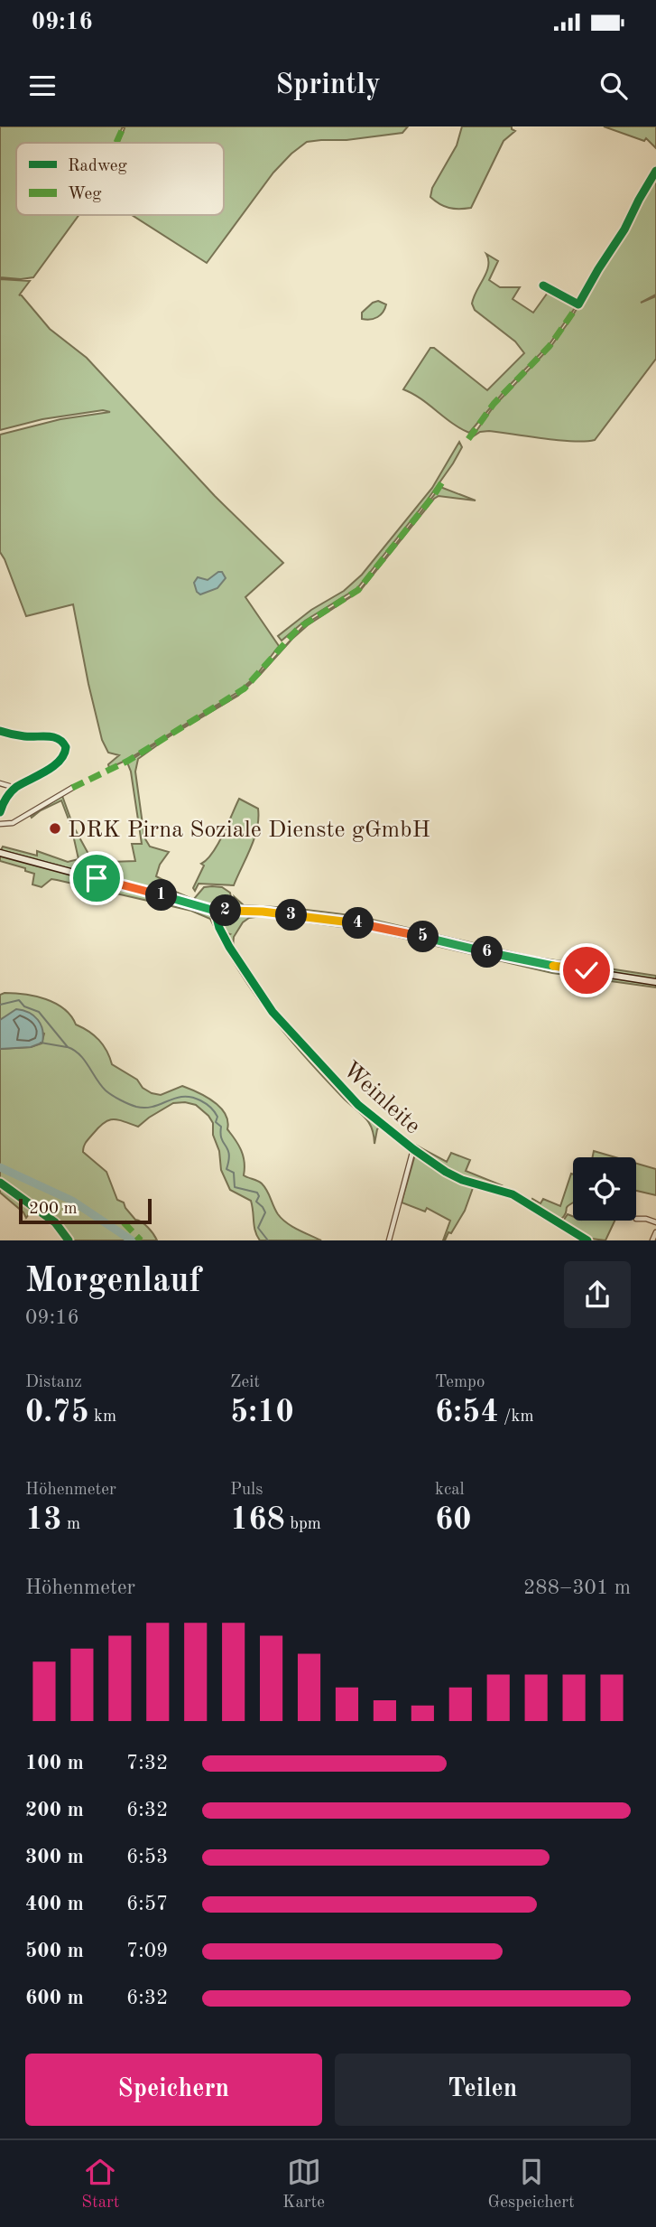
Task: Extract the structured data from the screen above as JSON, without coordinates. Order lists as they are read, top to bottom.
{
  "streets": {
    "main road": ["Weinleite"]
  },
  "places": ["DRK Pirna Soziale Dienste gGmbH"],
  "legend": ["Radweg", "Weg"],
  "scale_bar": "200 m",
  "page": {
    "status": "09:16",
    "header": "Sprintly",
    "pins": [
      "1",
      "2",
      "3",
      "4",
      "5",
      "6"
    ],
    "scale": "200 m",
    "heading": ["Morgenlauf", "09:16"],
    "stats": [
      ["Distanz", "0.75 km"],
      ["Zeit", "5:10"],
      ["Tempo", "6:54 /km"],
      ["Höhenmeter", "13 m"],
      ["Puls", "168 bpm"],
      ["kcal", "60"]
    ],
    "chart": ["Höhenmeter", "288–301 m"],
    "list": [
      {
        "name": "100 m",
        "note": "7:32"
      },
      {
        "name": "200 m",
        "note": "6:32"
      },
      {
        "name": "300 m",
        "note": "6:53"
      },
      {
        "name": "400 m",
        "note": "6:57"
      },
      {
        "name": "500 m",
        "note": "7:09"
      },
      {
        "name": "600 m",
        "note": "6:32"
      }
    ],
    "buttons": ["Speichern", "Teilen"],
    "tabs": ["Start", "Karte", "Gespeichert"]
  }
}
